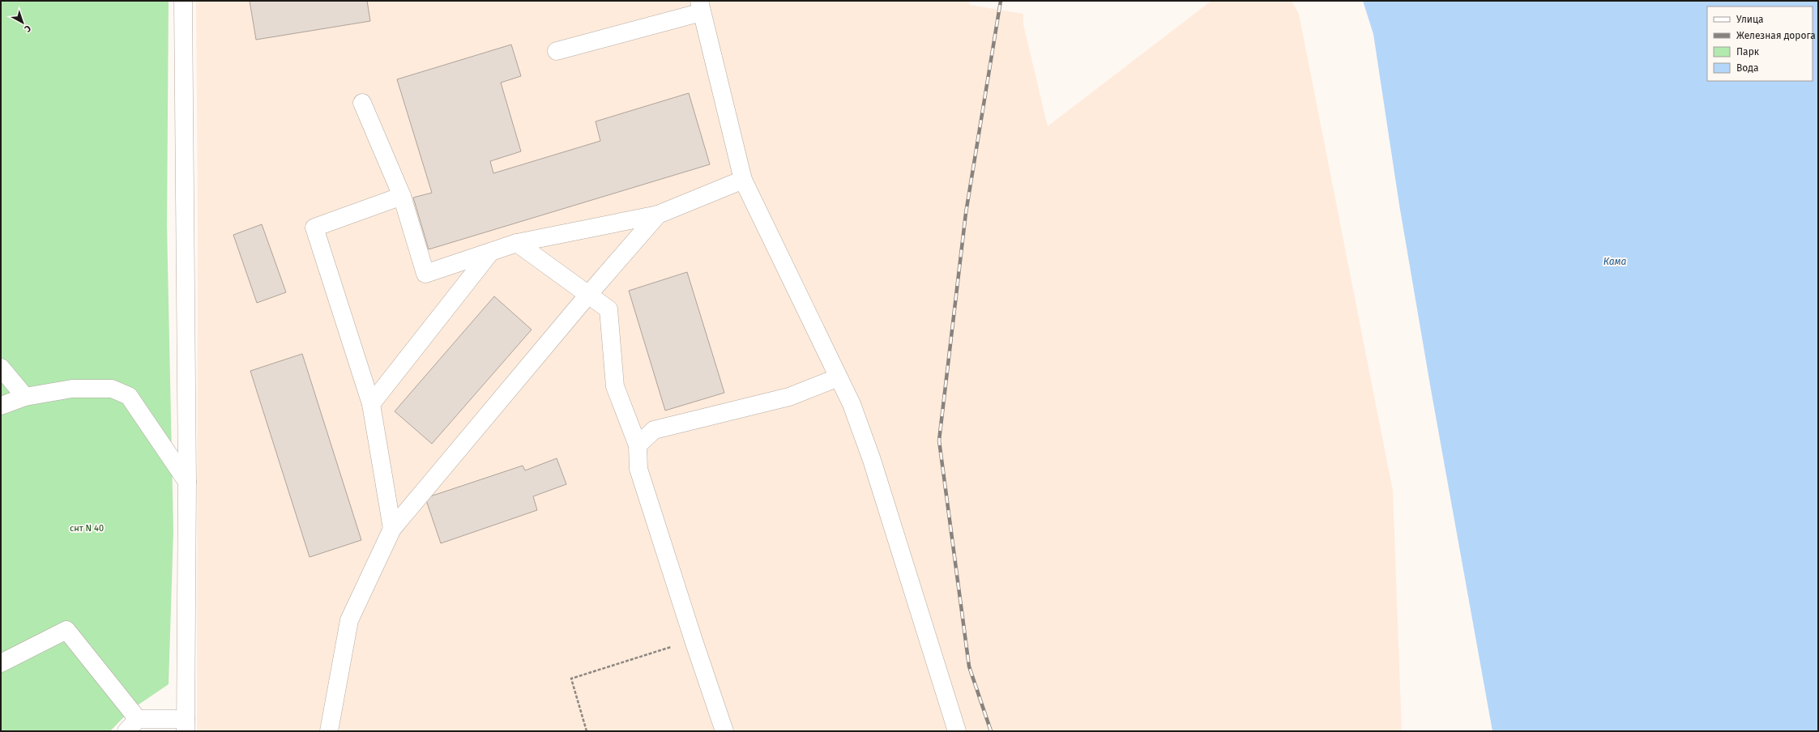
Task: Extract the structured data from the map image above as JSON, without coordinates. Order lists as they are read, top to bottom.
{
  "water": ["Кама"],
  "parks": ["снт N 40"],
  "legend": [
    "Улица",
    "Железная дорога",
    "Парк",
    "Вода"
  ],
  "north": "bottom right"
}
